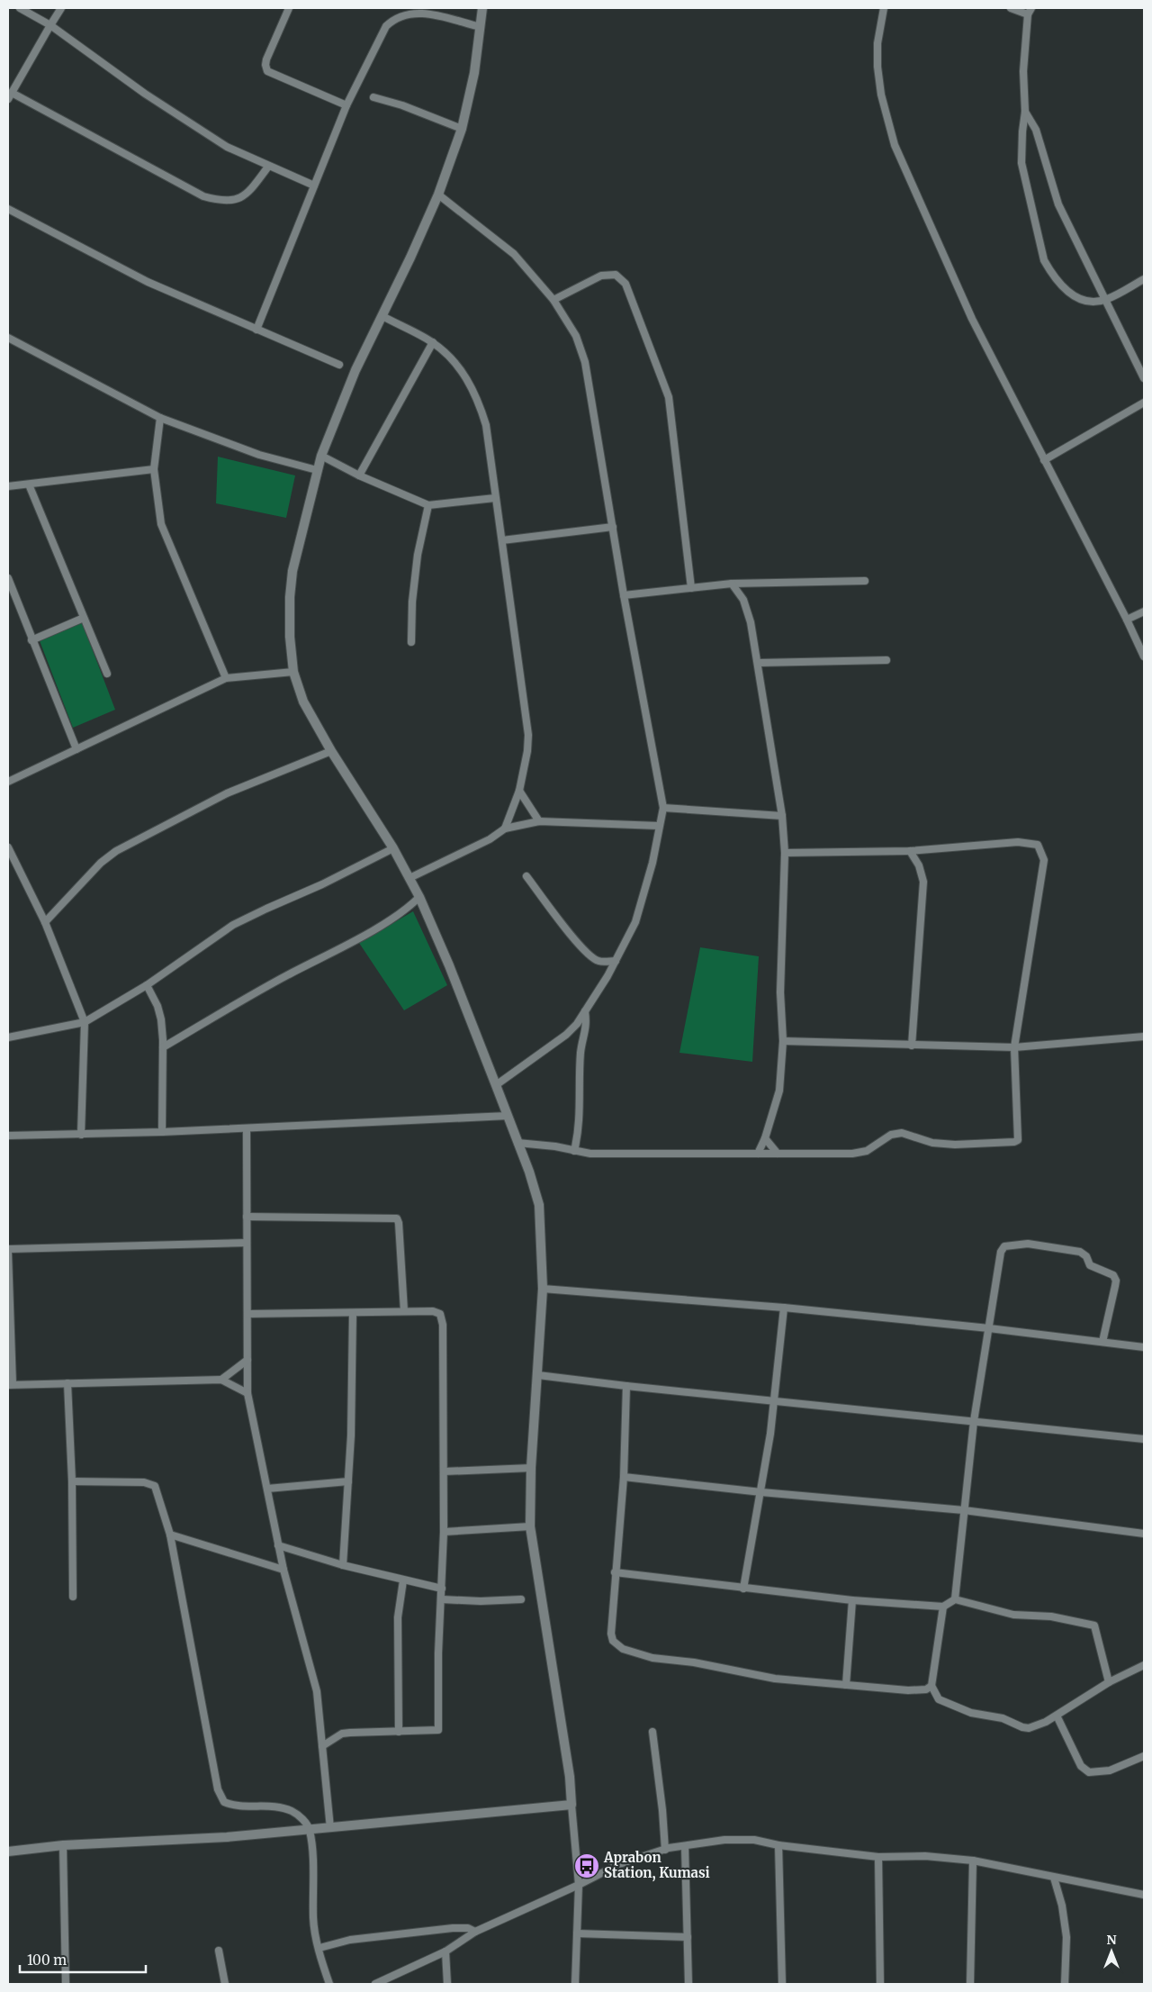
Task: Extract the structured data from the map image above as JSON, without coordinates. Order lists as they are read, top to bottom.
{
  "places": {
    "bus stop": ["Aprabon Station, Kumasi"]
  },
  "scale_bar": "100 m",
  "north": "top"
}
